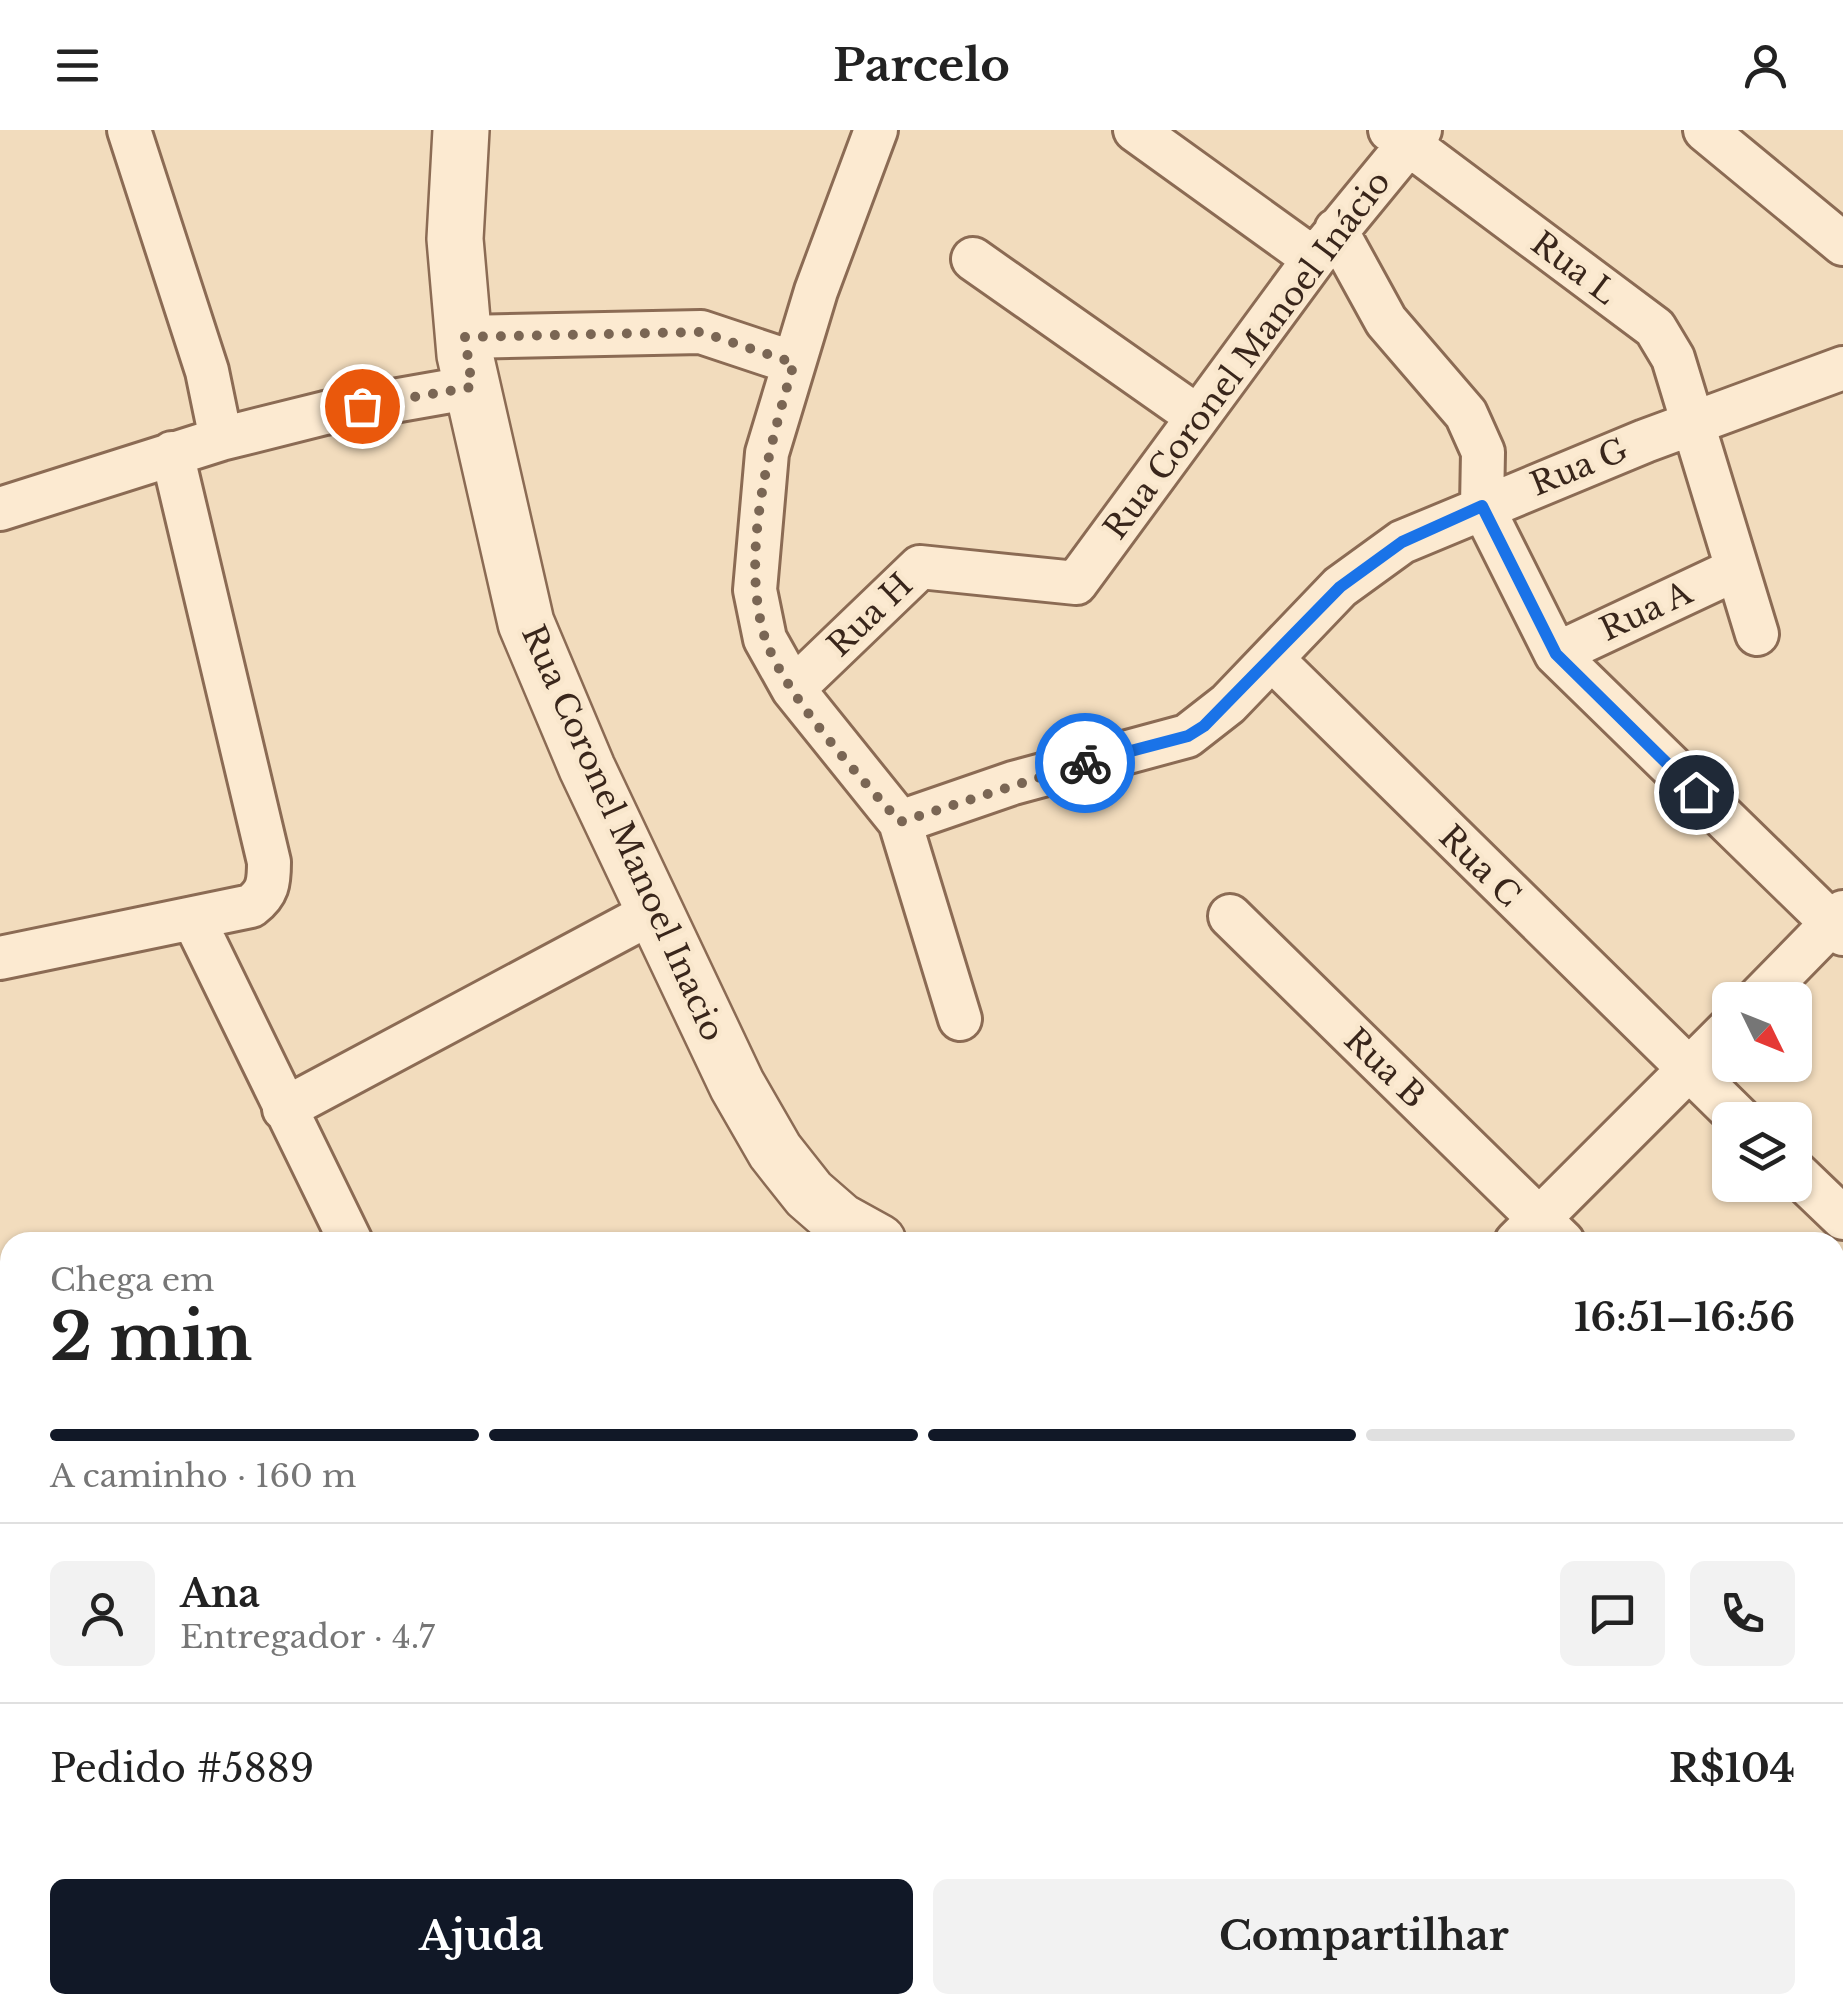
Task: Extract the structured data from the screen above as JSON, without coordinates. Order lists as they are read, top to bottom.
{
  "streets": {
    "street": [
      "Rua L",
      "Rua Coronel Manoel Inácio",
      "Rua G",
      "Rua A",
      "Rua H",
      "Rua Coronel Manoel Inacio",
      "Rua C",
      "Rua B"
    ]
  },
  "crossings": [
    ["Rua L", "Rua Coronel Manoel Inácio"],
    ["Rua L", "Rua G"],
    ["Rua Coronel Manoel Inácio", "Rua H"],
    ["Rua G", "Rua C"]
  ],
  "north": "bottom right",
  "page": {
    "header": "Parcelo",
    "heading": ["2 min", "Chega em", "16:51–16:56"],
    "panel": [
      "Ana",
      "Entregador · 4.7",
      "Pedido #5889",
      "R$104"
    ],
    "bar": "A caminho · 160 m",
    "buttons": ["Ajuda", "Compartilhar"]
  }
}
